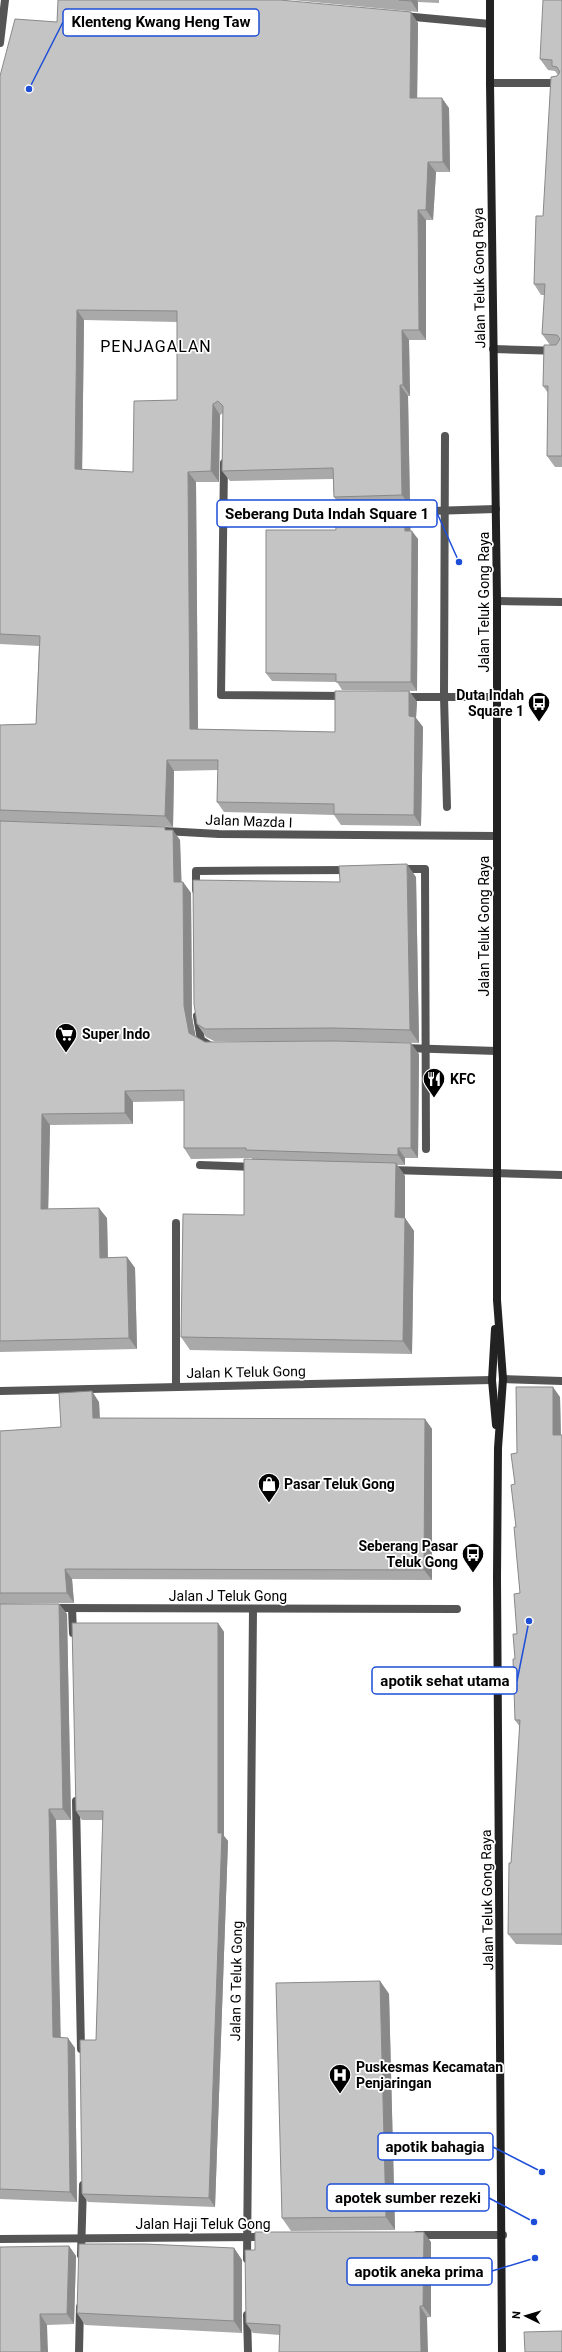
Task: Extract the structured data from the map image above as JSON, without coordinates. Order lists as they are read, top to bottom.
{
  "streets": {
    "main road": ["Jalan Teluk Gong Raya"],
    "street": [
      "Jalan Mazda I",
      "Jalan K Teluk Gong",
      "Jalan J Teluk Gong",
      "Jalan G Teluk Gong",
      "Jalan Haji Teluk Gong"
    ]
  },
  "crossings": [
    ["Jalan Teluk Gong Raya", "Jalan Mazda I"],
    ["Jalan Teluk Gong Raya", "Jalan K Teluk Gong"],
    ["Jalan J Teluk Gong", "Jalan G Teluk Gong"],
    ["Jalan G Teluk Gong", "Jalan Haji Teluk Gong"]
  ],
  "districts": ["PENJAGALAN"],
  "places": {
    "other": [
      "Klenteng Kwang Heng Taw",
      "Seberang Duta Indah Square 1",
      "apotik sehat utama",
      "apotik bahagia",
      "apotek sumber rezeki",
      "apotik aneka prima"
    ],
    "bus stop": ["Duta Indah Square 1", "Seberang Pasar Teluk Gong"],
    "supermarket": ["Super Indo"],
    "restaurant": ["KFC"],
    "shop": ["Pasar Teluk Gong"],
    "hospital": ["Puskesmas Kecamatan Penjaringan"]
  },
  "north": "left"
}
